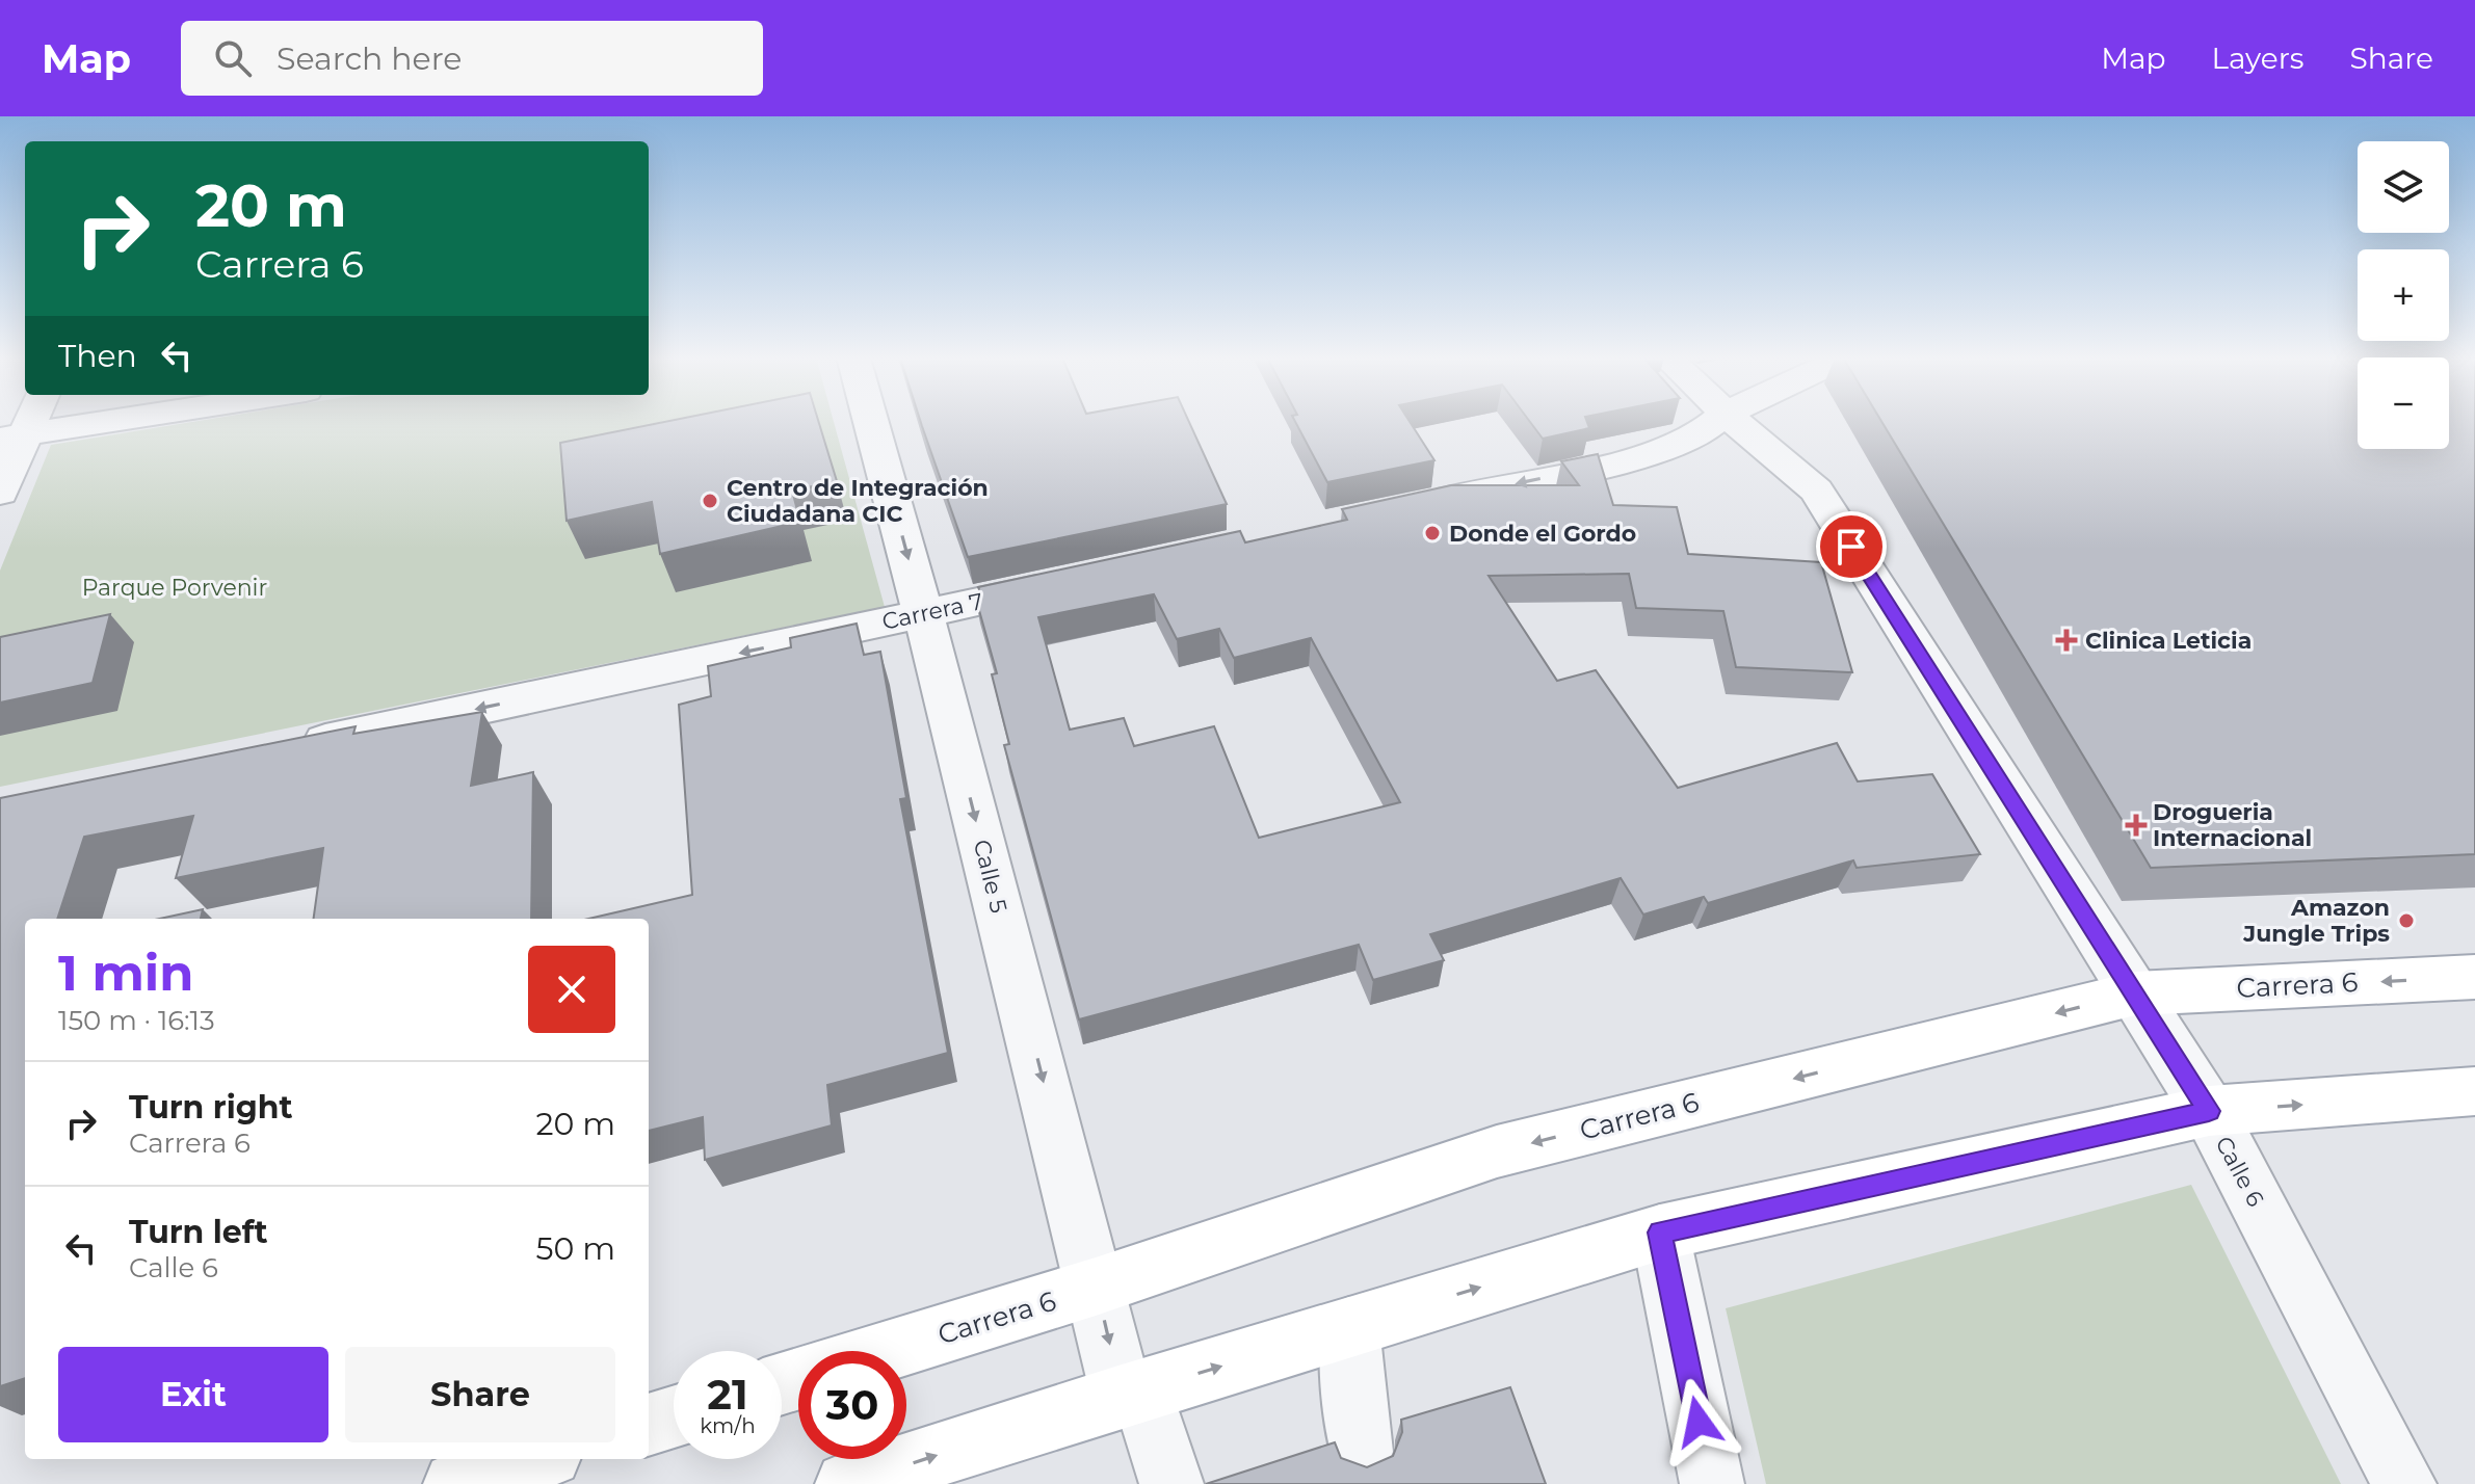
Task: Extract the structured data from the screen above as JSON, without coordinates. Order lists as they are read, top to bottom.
{
  "streets": {
    "main road": ["Carrera 6"],
    "street": ["Carrera 7", "Calle 5", "Calle 6"]
  },
  "crossings": [
    ["Carrera 7", "Calle 5"],
    ["Calle 5", "Carrera 6"],
    ["Carrera 6", "Calle 6"]
  ],
  "one_way": ["Carrera 7", "Calle 5"],
  "parks": ["Parque Porvenir"],
  "places": {
    "other": ["Centro de Integración Ciudadana CIC", "Donde el Gordo", "Amazon Jungle Trips"],
    "health": ["Clinica Leticia", "Drogueria Internacional"]
  },
  "page": {
    "header": "Map",
    "search": "Search here",
    "nav": ["Map", "Layers", "Share"],
    "map_buttons": ["+", "−"],
    "turn": ["20 m", "Carrera 6"],
    "then": "Then",
    "heading": ["1 min", "150 m · 16:13"],
    "list": [
      {
        "name": "Turn right",
        "note": "Carrera 6",
        "value": "20 m"
      },
      {
        "name": "Turn left",
        "note": "Calle 6",
        "value": "50 m"
      }
    ],
    "buttons": ["Exit", "Share"],
    "speed": "21 km/h",
    "limit": "30"
  }
}
